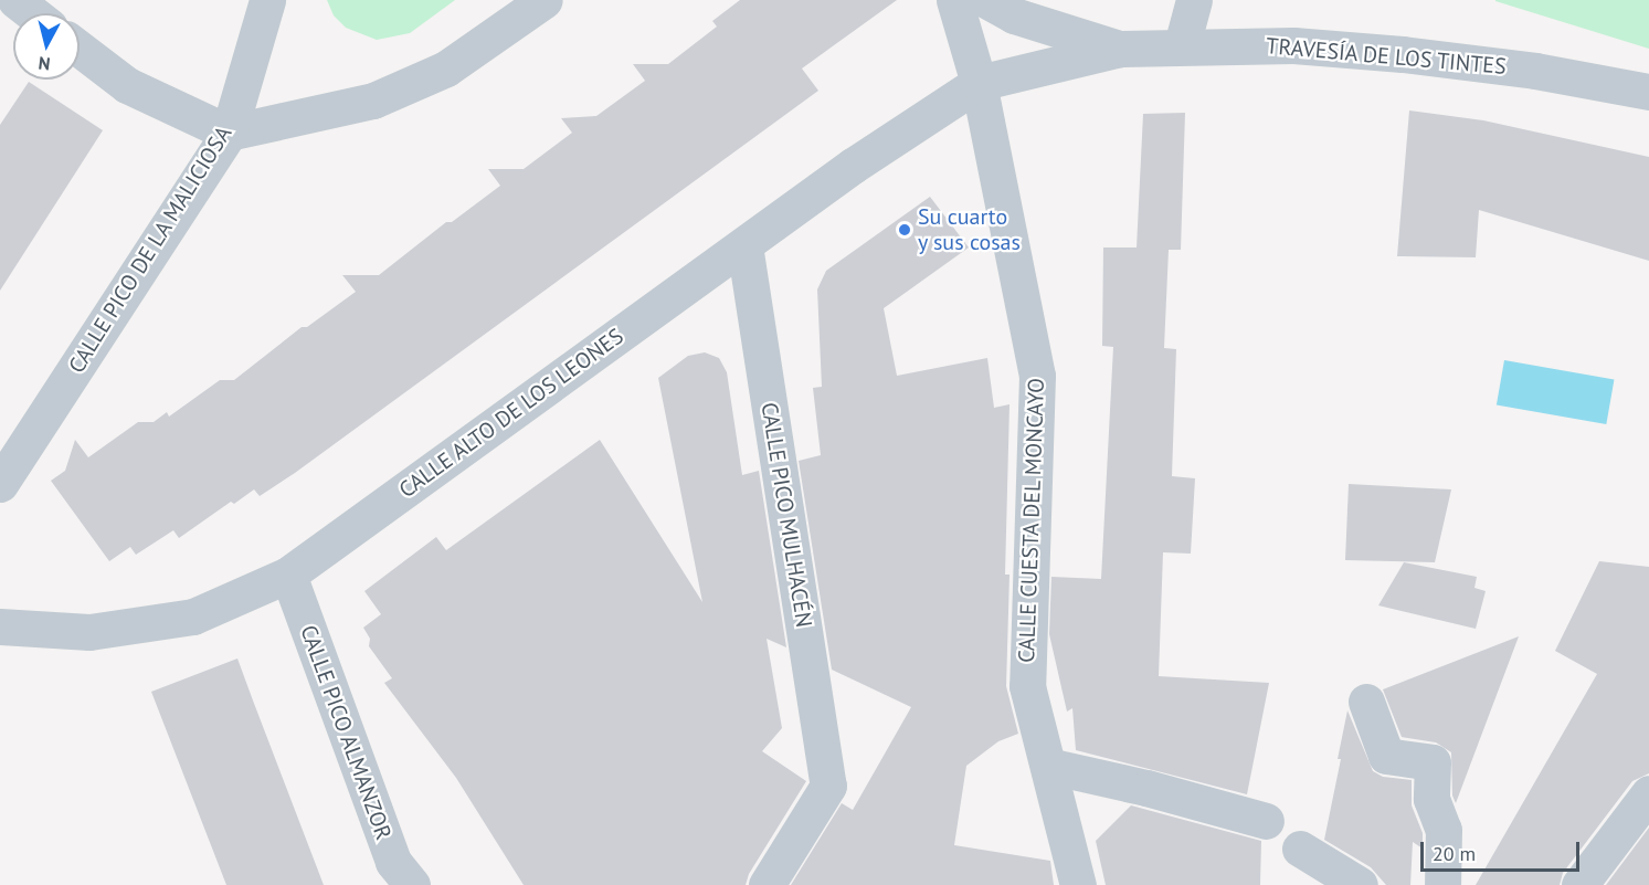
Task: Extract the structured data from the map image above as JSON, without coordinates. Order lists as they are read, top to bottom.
{
  "streets": {
    "street": [
      "TRAVESÍA DE LOS TINTES",
      "CALLE PICO DE LA MALICIOSA",
      "CALLE ALTO DE LOS LEONES",
      "CALLE PICO MULHACÉN",
      "CALLE CUESTA DEL MONCAYO",
      "CALLE PICO ALMANZOR"
    ]
  },
  "crossings": [
    ["TRAVESÍA DE LOS TINTES", "CALLE ALTO DE LOS LEONES"],
    ["TRAVESÍA DE LOS TINTES", "CALLE CUESTA DEL MONCAYO"],
    ["CALLE ALTO DE LOS LEONES", "CALLE PICO MULHACÉN"],
    ["CALLE ALTO DE LOS LEONES", "CALLE CUESTA DEL MONCAYO"],
    ["CALLE ALTO DE LOS LEONES", "CALLE PICO ALMANZOR"]
  ],
  "places": ["Su cuarto y sus cosas"],
  "scale_bar": "20 m",
  "north": "bottom"
}
